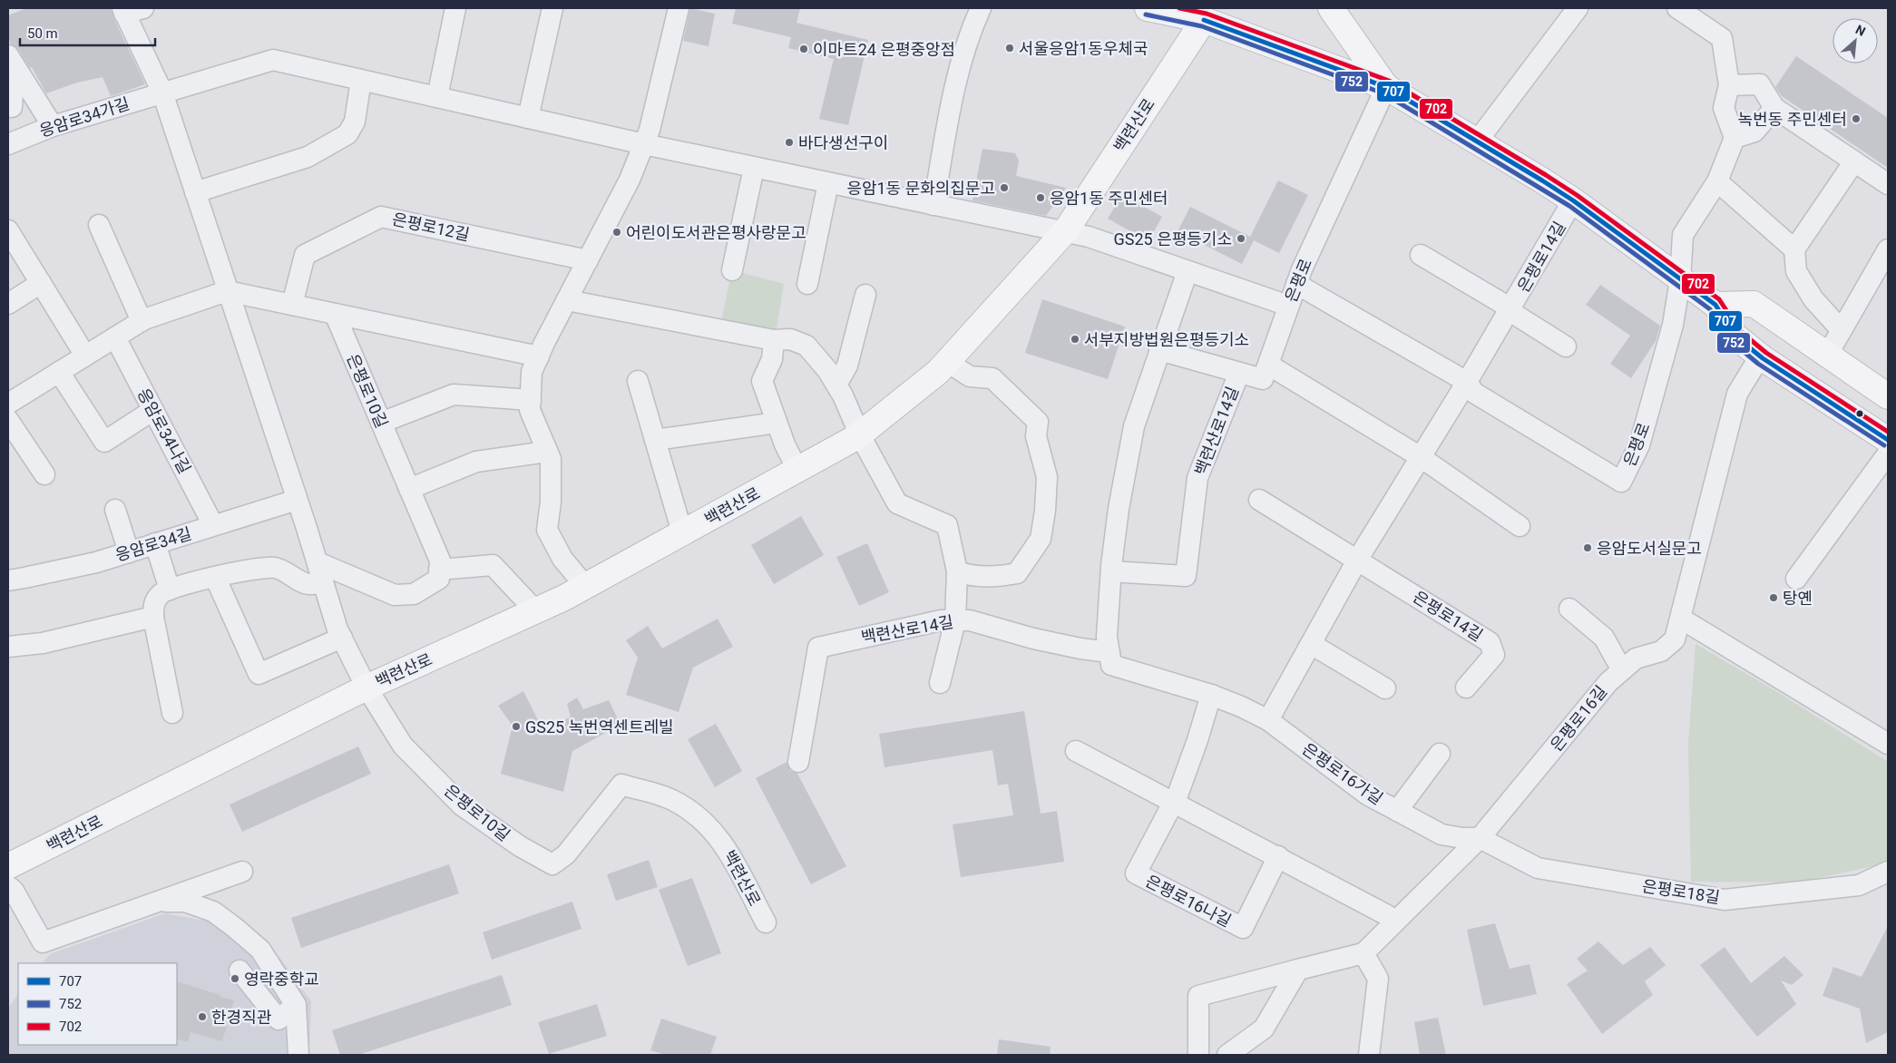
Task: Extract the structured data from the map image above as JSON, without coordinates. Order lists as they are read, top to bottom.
{
  "streets": {
    "main road": ["백련산로"],
    "street": [
      "응암로34가길",
      "은평로12길",
      "은평로14길",
      "은평로",
      "은평로10길",
      "응암로34나길",
      "백련산로14길",
      "응암로34길",
      "은평로16길",
      "은평로16가길",
      "은평로18길",
      "은평로16나길"
    ]
  },
  "crossings": [
    ["응암로34가길", "은평로10길"],
    ["백련산로", "은평로10길"],
    ["은평로14길", "은평로"],
    ["은평로14길", "은평로16가길"],
    ["은평로", "백련산로14길"],
    ["은평로10길", "응암로34길"],
    ["응암로34나길", "응암로34길"],
    ["은평로16길", "은평로16가길"],
    ["은평로16길", "은평로18길"],
    ["은평로16가길", "은평로18길"],
    ["은평로16가길", "은평로16나길"]
  ],
  "places": [
    "서울응암1동우체국",
    "이마트24 은평중앙점",
    "녹번동 주민센터",
    "바다생선구이",
    "응암1동 문화의집문고",
    "응암1동 주민센터",
    "어린이도서관은평사랑문고",
    "GS25 은평등기소",
    "서부지방법원은평등기소",
    "응암도서실문고",
    "탕옌",
    "GS25 녹번역센트레빌",
    "영락중학교",
    "한경직관"
  ],
  "lines": ["transit line 702", "transit line 752", "transit line 707"],
  "legend": ["707", "752", "702"],
  "scale_bar": "50 m",
  "north": "top right"
}
